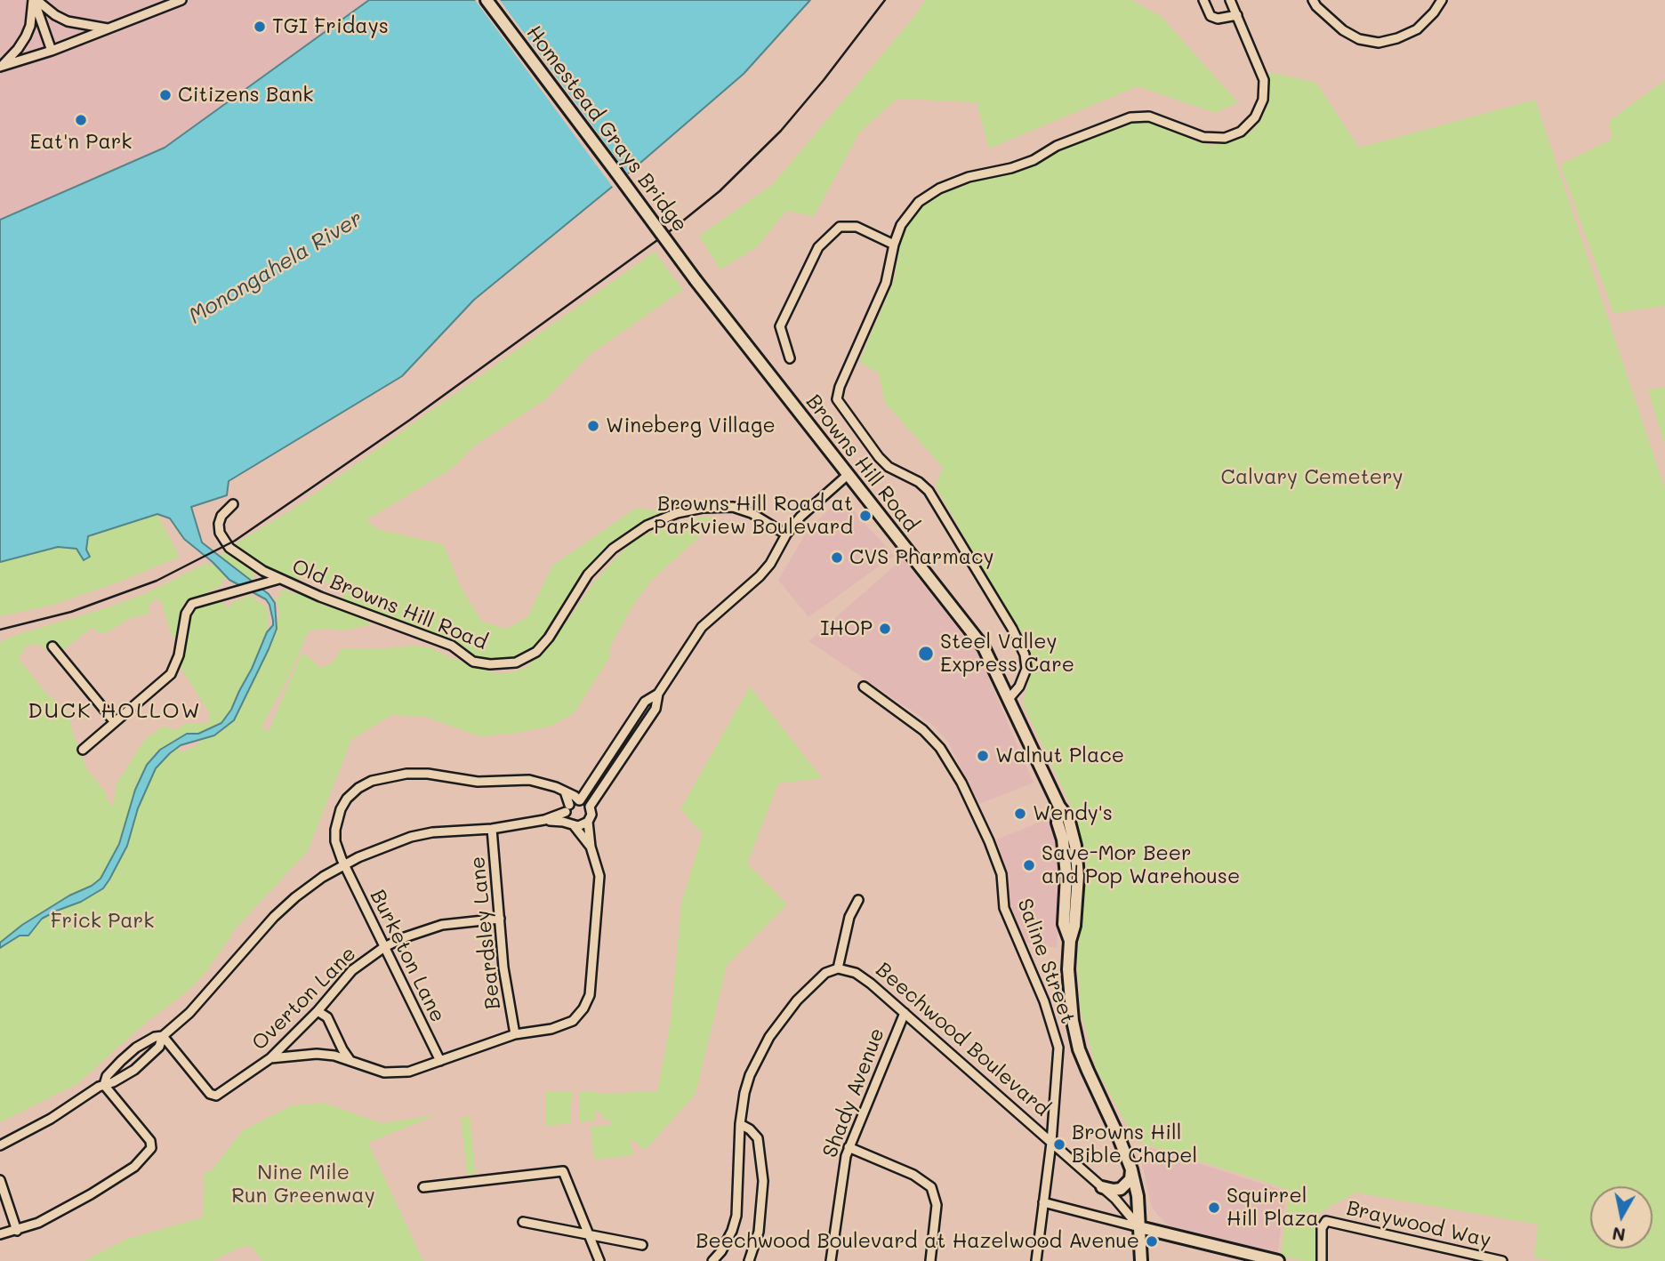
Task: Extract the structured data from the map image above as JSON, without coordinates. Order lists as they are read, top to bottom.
{
  "streets": {
    "main road": ["Homestead Grays Bridge", "Browns Hill Road"],
    "street": [
      "Old Browns Hill Road",
      "Beardsley Lane",
      "Burketon Lane",
      "Saline Street",
      "Overton Lane",
      "Beechwood Boulevard",
      "Shady Avenue",
      "Braywood Way"
    ]
  },
  "crossings": [
    ["Homestead Grays Bridge", "Browns Hill Road"],
    ["Browns Hill Road", "Beechwood Boulevard"],
    ["Beardsley Lane", "Overton Lane"],
    ["Burketon Lane", "Overton Lane"],
    ["Saline Street", "Beechwood Boulevard"],
    ["Beechwood Boulevard", "Shady Avenue"]
  ],
  "districts": ["DUCK HOLLOW"],
  "water": ["Monongahela River"],
  "parks": ["Calvary Cemetery", "Frick Park", "Nine Mile Run Greenway"],
  "places": [
    "TGI Fridays",
    "Citizens Bank",
    "Eat'n Park",
    "Wineberg Village",
    "Browns Hill Road at Parkview Boulevard",
    "CVS Pharmacy",
    "IHOP",
    "Steel Valley Express Care",
    "Walnut Place",
    "Wendy's",
    "Save-Mor Beer and Pop Warehouse",
    "Browns Hill Bible Chapel",
    "Squirrel Hill Plaza",
    "Beechwood Boulevard at Hazelwood Avenue"
  ],
  "north": "bottom"
}
